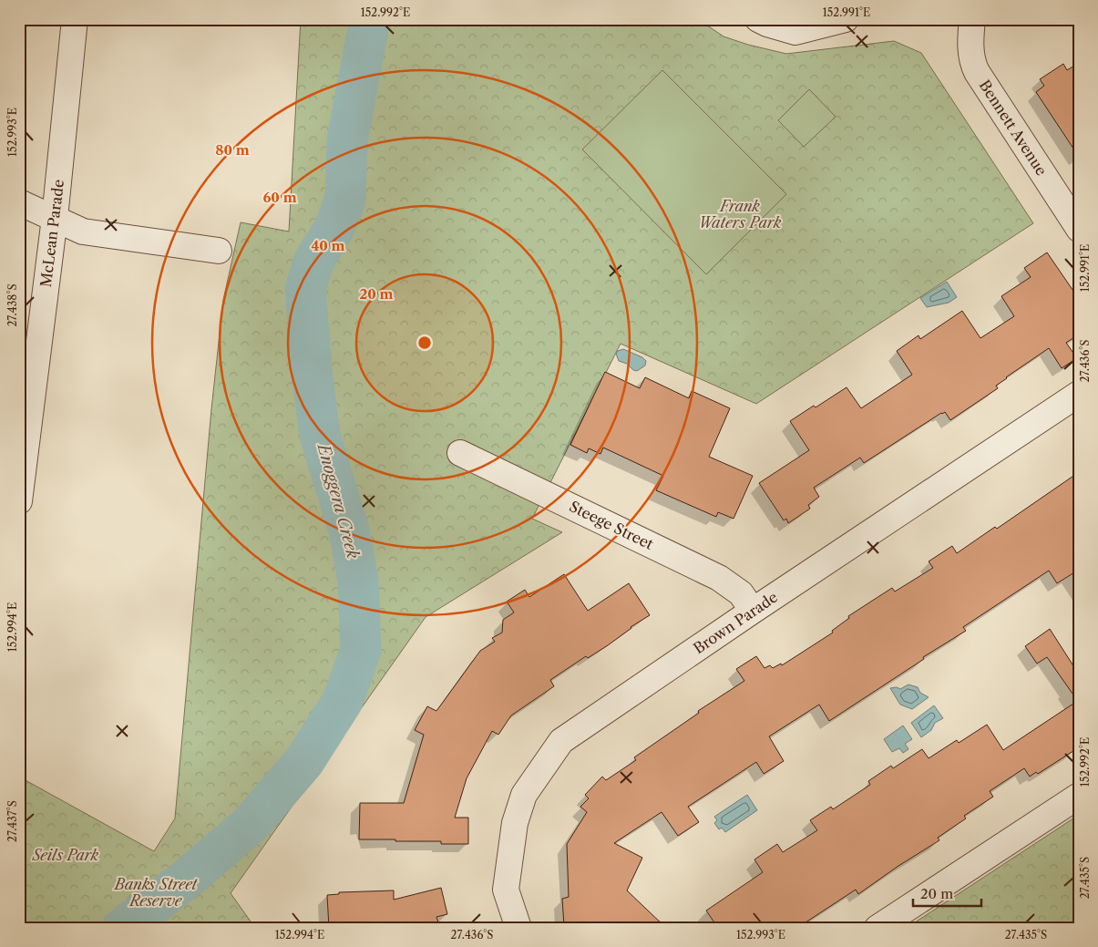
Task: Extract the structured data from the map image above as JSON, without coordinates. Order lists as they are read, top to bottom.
{
  "streets": {
    "street": [
      "Bennett Avenue",
      "McLean Parade",
      "Steege Street",
      "Brown Parade"
    ]
  },
  "crossings": [
    ["Steege Street", "Brown Parade"]
  ],
  "water": ["Enoggera Creek"],
  "parks": ["Frank Waters Park", "Seils Park", "Banks Street Reserve"],
  "scale_bar": "20 m",
  "coordinates": [
    "152.992°E",
    "152.991°E",
    "152.993°E",
    "27.438°S",
    "27.436°S",
    "152.994°E",
    "27.437°S",
    "27.435°S"
  ],
  "rings": [
    "80 m",
    "60 m",
    "40 m",
    "20 m"
  ]
}
